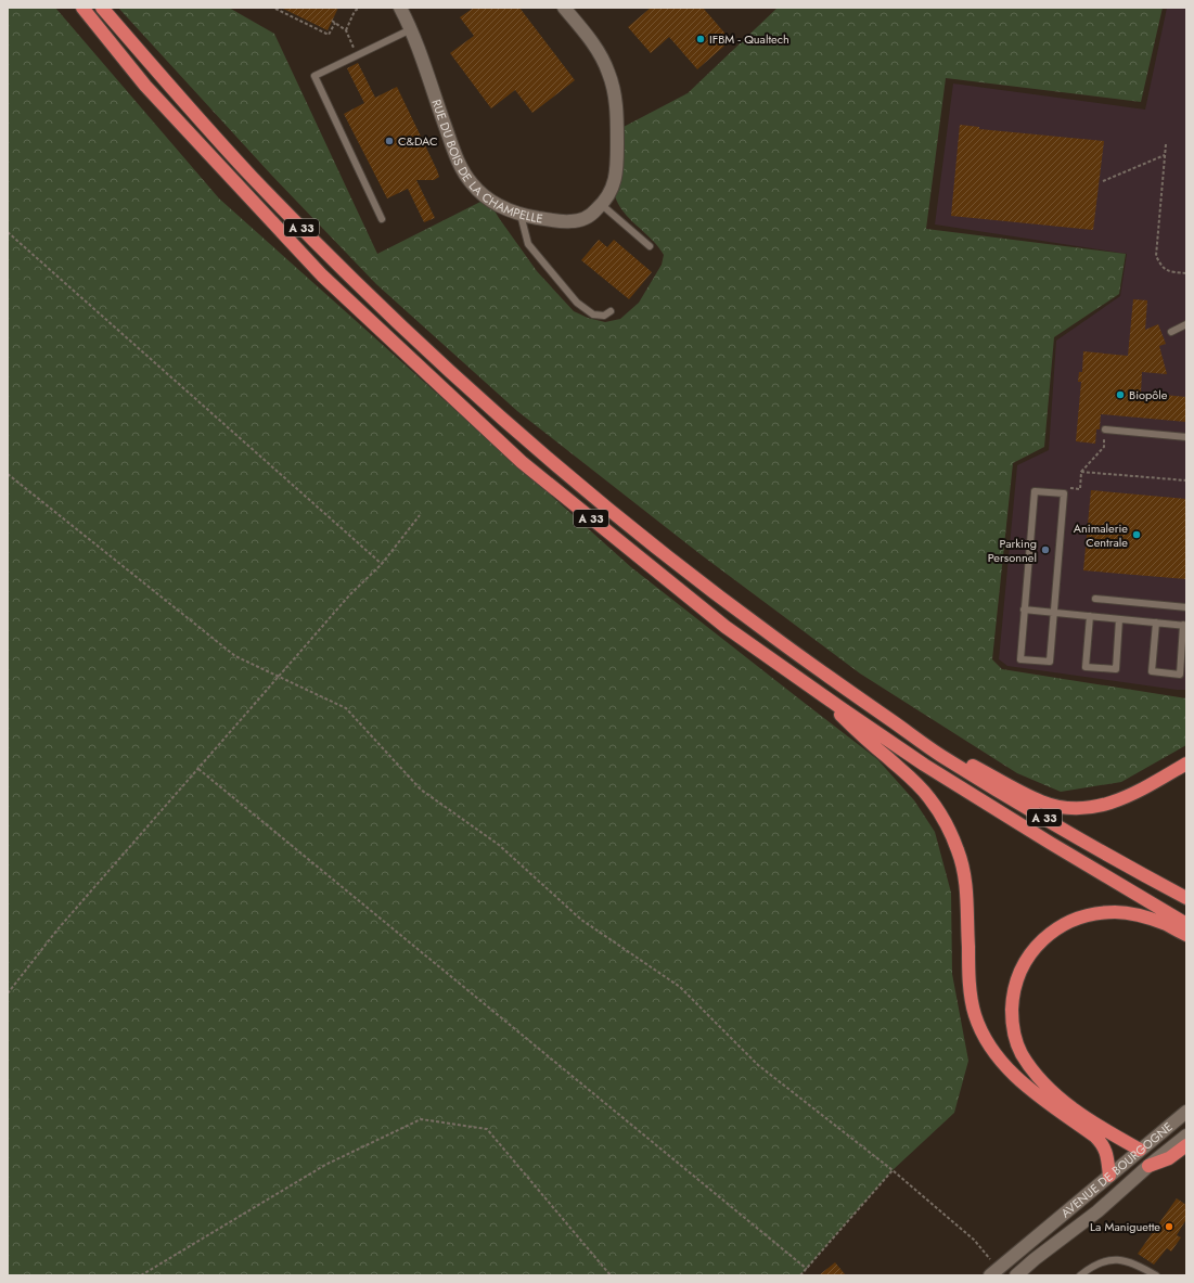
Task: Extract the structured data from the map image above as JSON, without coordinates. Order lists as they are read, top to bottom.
{
  "streets": {
    "highway": ["A 33"],
    "street": ["RUE DU BOIS DE LA CHAMPELLE", "AVENUE DE BOURGOGNE"]
  },
  "places": [
    "IFBM - Qualtech",
    "C&DAC",
    "Biopôle",
    "Animalerie Centrale",
    "Parking Personnel",
    "La Maniguette"
  ]
}
